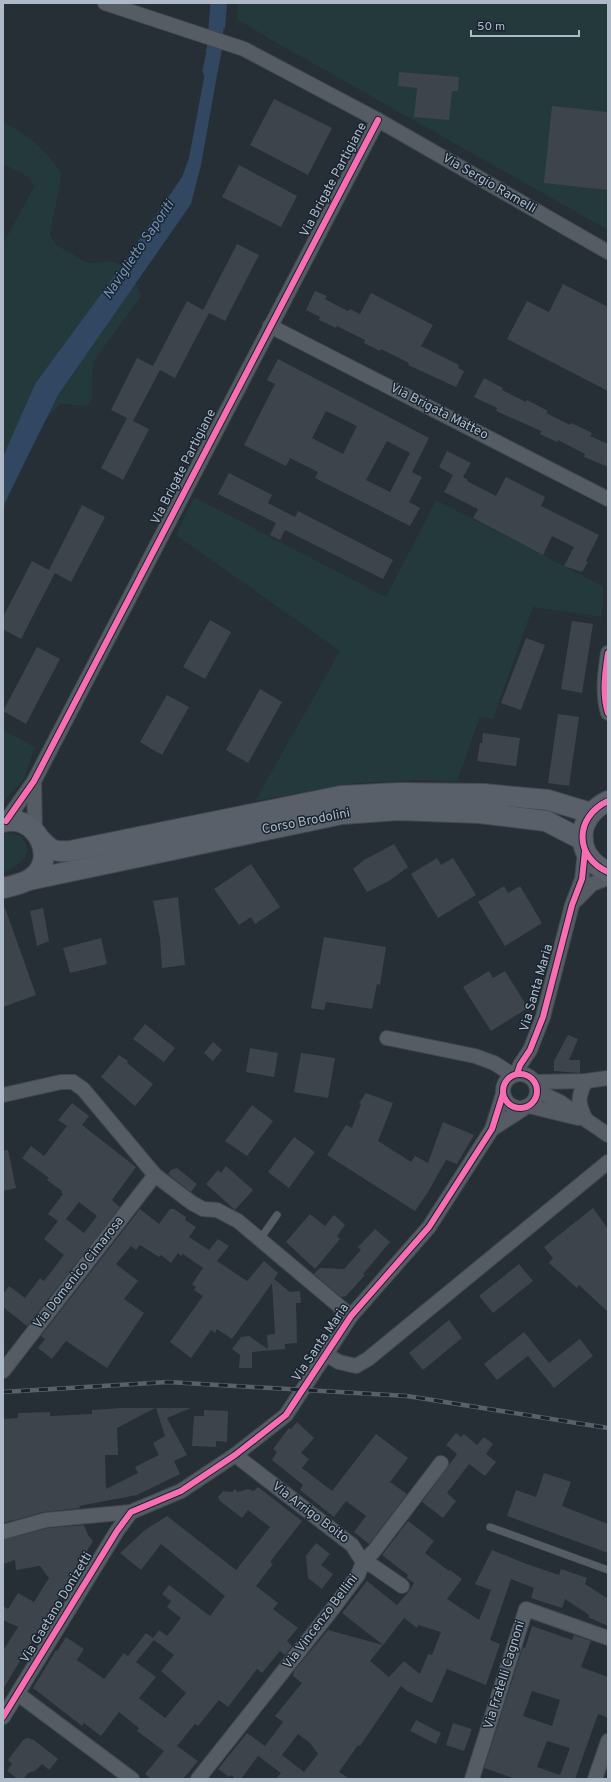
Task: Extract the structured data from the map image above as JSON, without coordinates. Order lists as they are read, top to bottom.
{
  "streets": {
    "main road": ["Corso Brodolini"],
    "street": [
      "Via Brigate Partigiane",
      "Via Sergio Ramelli",
      "Via Brigata Matteo",
      "Via Santa Maria",
      "Via Domenico Cimarosa",
      "Via Arrigo Boito",
      "Via Gaetano Donizetti",
      "Via Vincenzo Bellini",
      "Via Fratelli Cagnoni"
    ]
  },
  "crossings": [
    ["Via Brigate Partigiane", "Via Sergio Ramelli"],
    ["Via Brigate Partigiane", "Via Brigata Matteo"],
    ["Via Brigate Partigiane", "Corso Brodolini"],
    ["Via Santa Maria", "Via Arrigo Boito"],
    ["Via Santa Maria", "Via Gaetano Donizetti"],
    ["Via Arrigo Boito", "Via Vincenzo Bellini"]
  ],
  "water": ["Naviglietto Saporiti"],
  "scale_bar": "50 m"
}
